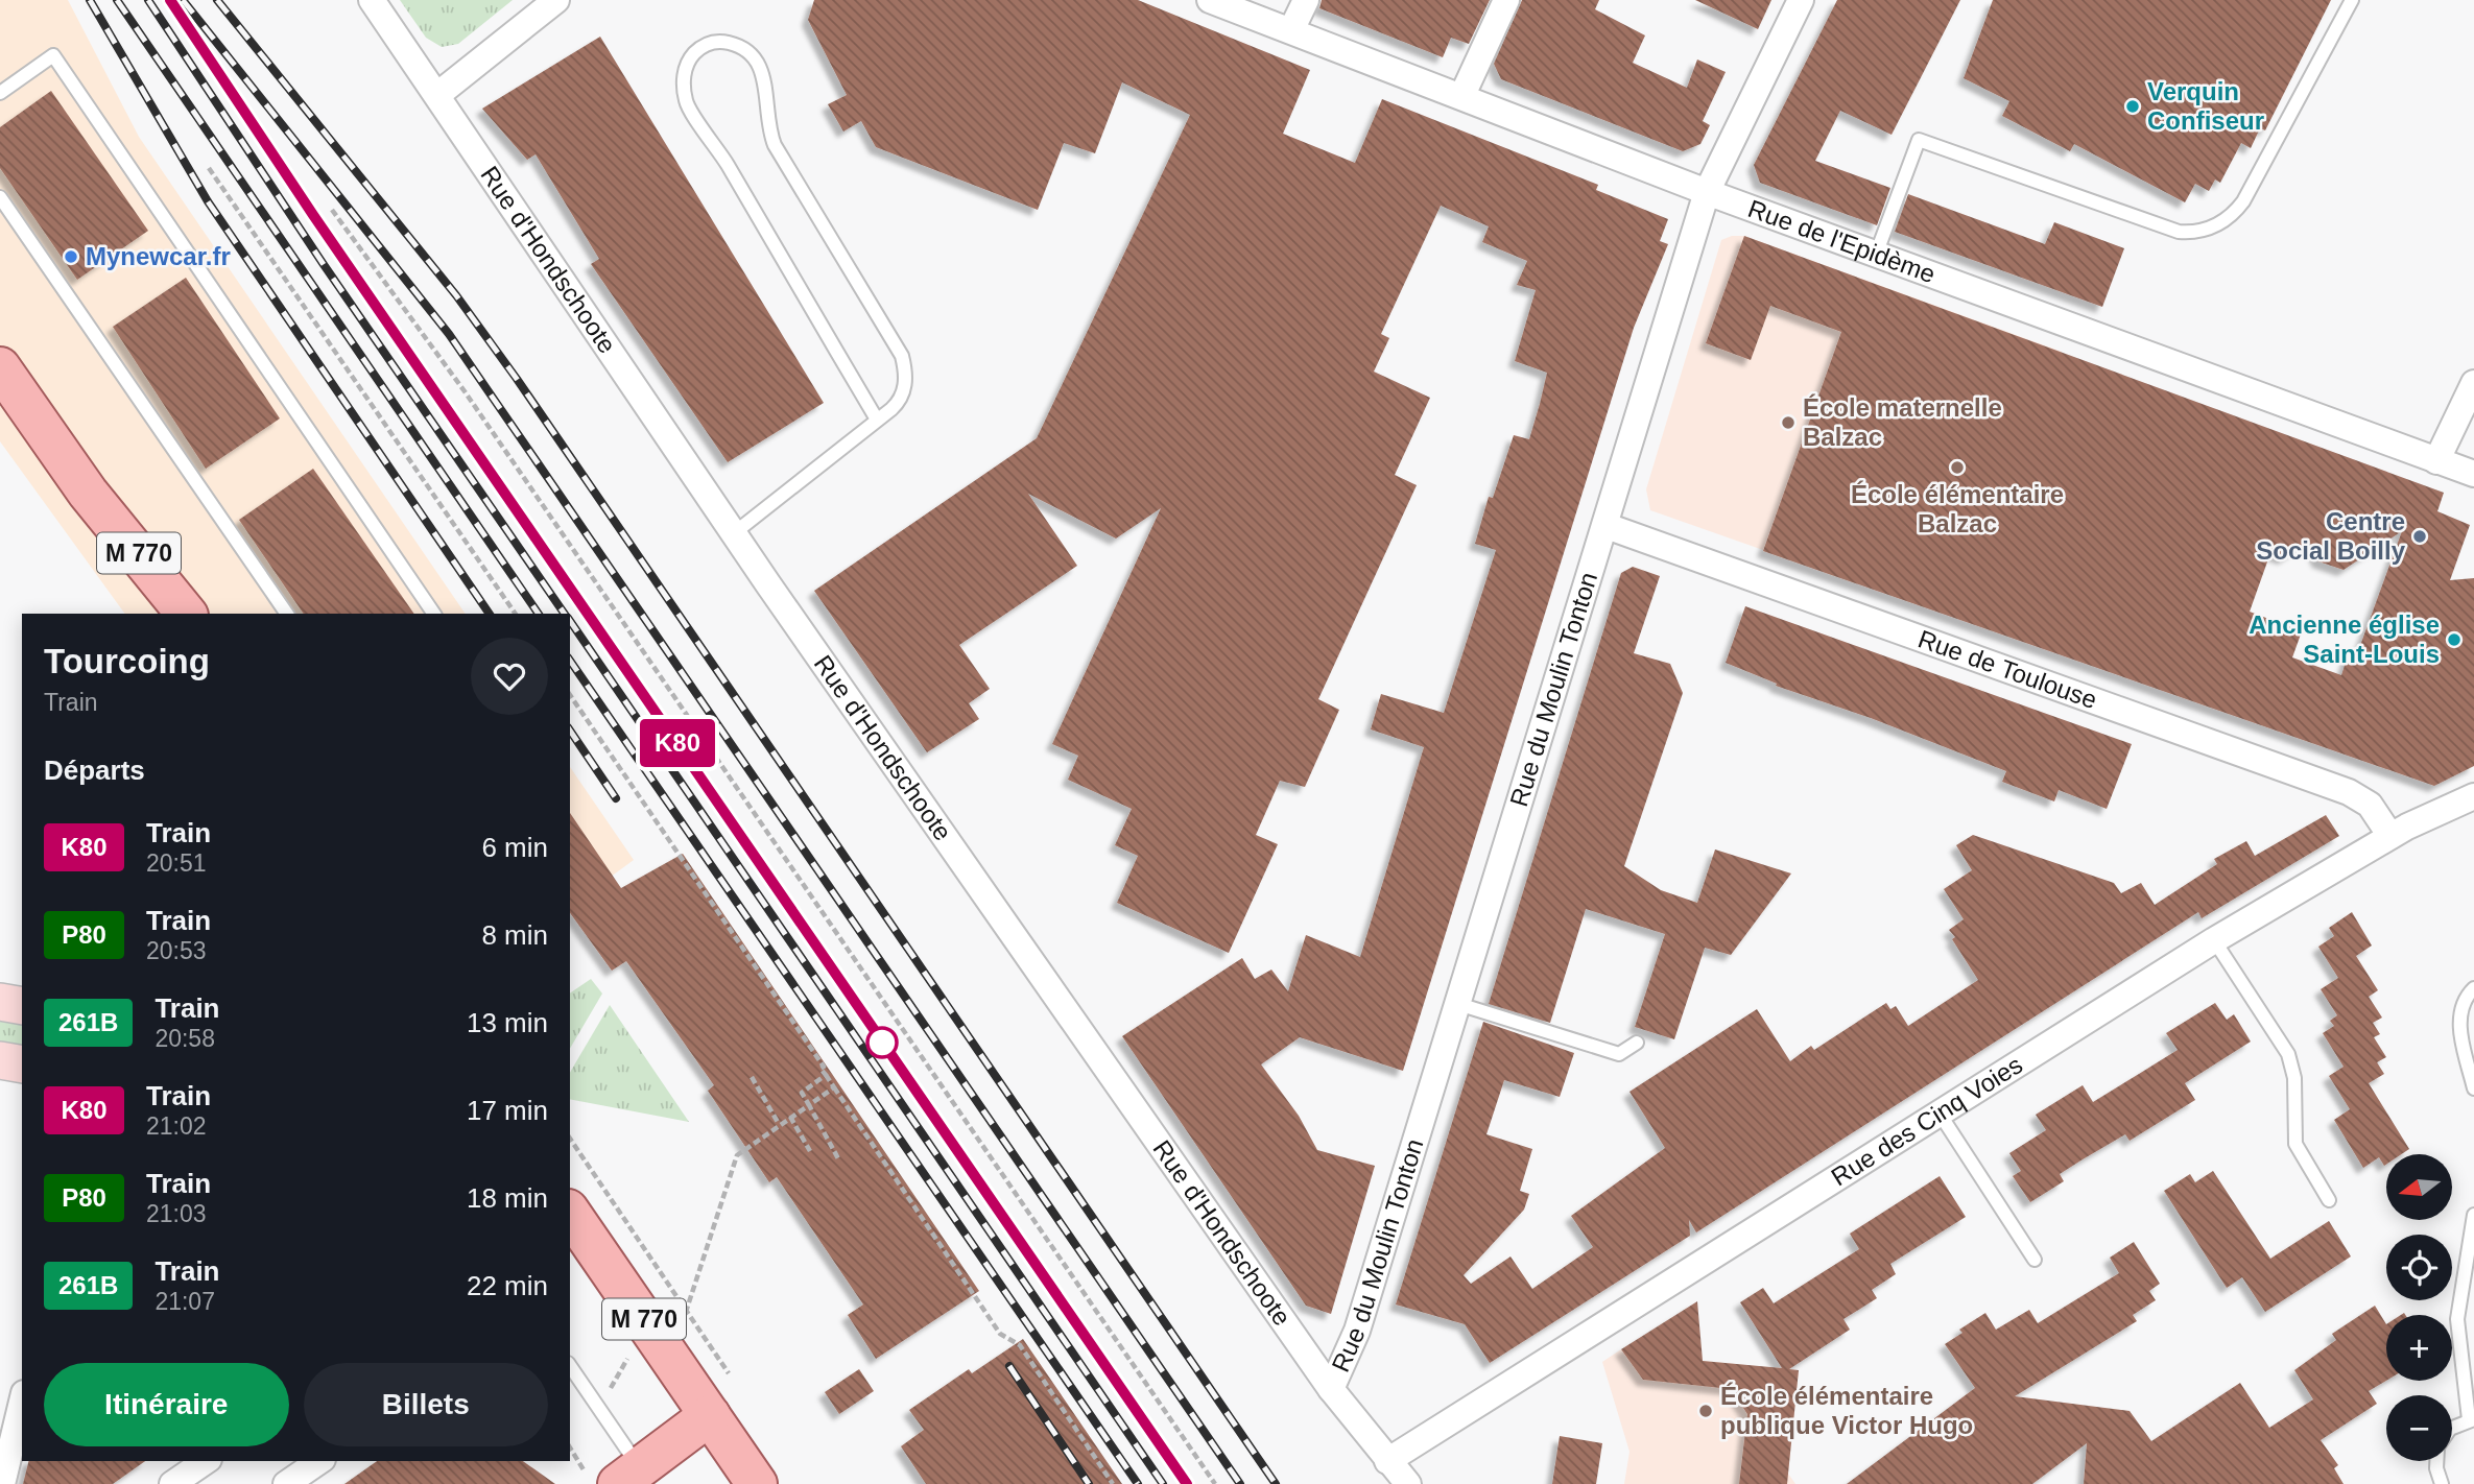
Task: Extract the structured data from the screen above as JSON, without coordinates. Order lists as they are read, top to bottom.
{
  "streets": {
    "main road": ["M 770"],
    "street": [
      "Rue de l'Epidème",
      "Rue d'Hondschoote",
      "Rue de Toulouse",
      "Rue du Moulin Tonton",
      "Rue des Cinq Voies"
    ]
  },
  "crossings": [
    ["Rue de l'Epidème", "Rue du Moulin Tonton"],
    ["Rue d'Hondschoote", "Rue du Moulin Tonton"],
    ["Rue d'Hondschoote", "Rue des Cinq Voies"],
    ["Rue de Toulouse", "Rue du Moulin Tonton"],
    ["Rue de Toulouse", "Rue des Cinq Voies"]
  ],
  "places": [
    "Verquin Confiseur",
    "Mynewcar.fr",
    "École maternelle Balzac",
    "École élémentaire Balzac",
    "Centre Social Boilly",
    "Ancienne église Saint-Louis",
    "École élémentaire publique Victor Hugo"
  ],
  "north": "left",
  "page": {
    "on_map": "K80",
    "heading": [
      ["Tourcoing", "Train"],
      "Départs"
    ],
    "list": [
      {
        "mark": "K80",
        "name": "Train",
        "note": "20:51",
        "value": "6 min"
      },
      {
        "mark": "P80",
        "name": "Train",
        "note": "20:53",
        "value": "8 min"
      },
      {
        "mark": "261B",
        "name": "Train",
        "note": "20:58",
        "value": "13 min"
      },
      {
        "mark": "K80",
        "name": "Train",
        "note": "21:02",
        "value": "17 min"
      },
      {
        "mark": "P80",
        "name": "Train",
        "note": "21:03",
        "value": "18 min"
      },
      {
        "mark": "261B",
        "name": "Train",
        "note": "21:07",
        "value": "22 min"
      }
    ],
    "map_buttons": ["+", "−"],
    "buttons": ["Itinéraire", "Billets"]
  }
}
